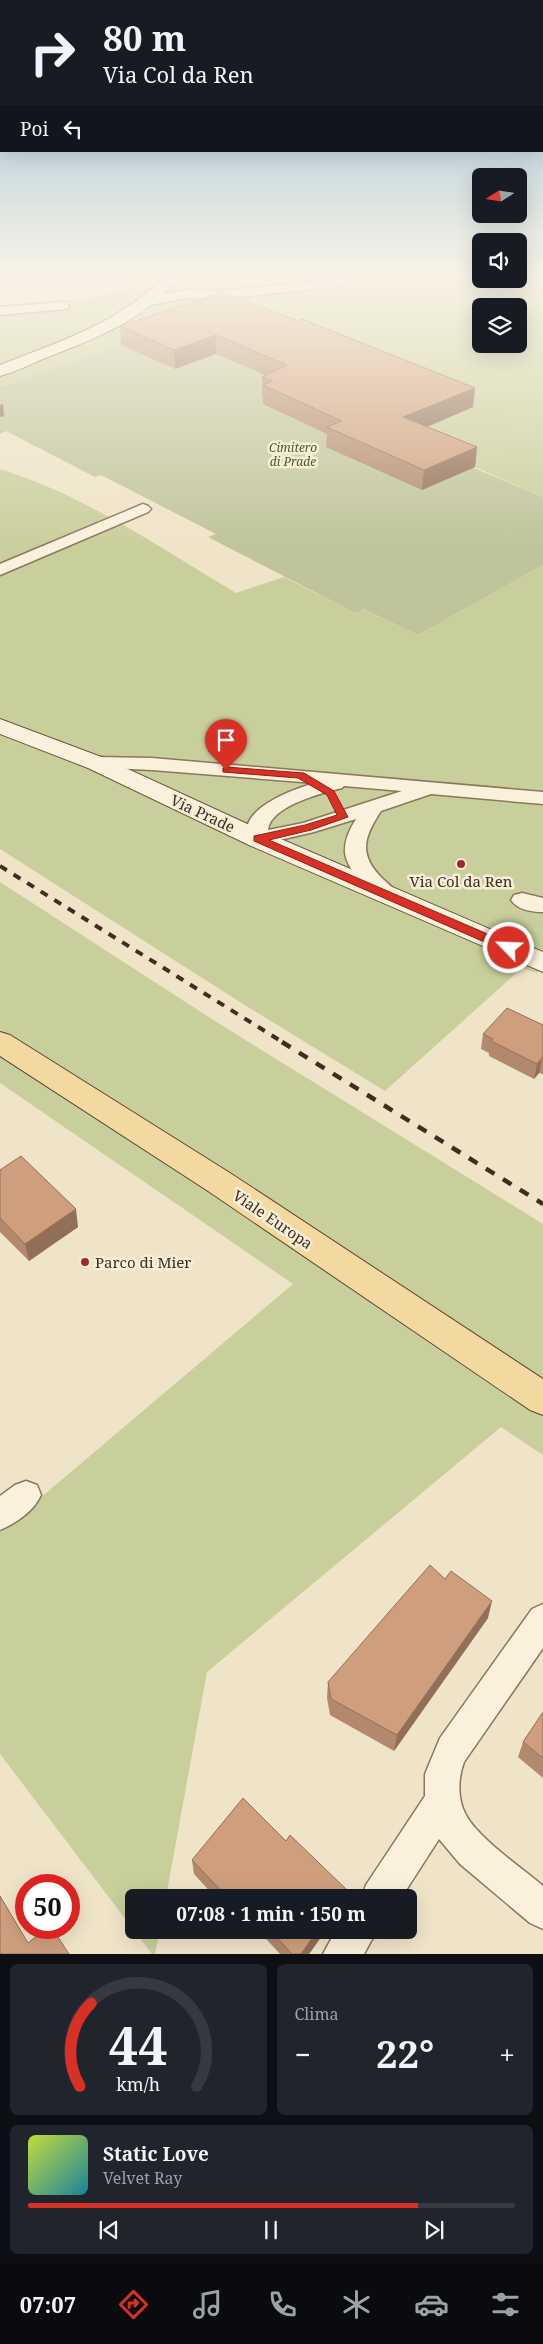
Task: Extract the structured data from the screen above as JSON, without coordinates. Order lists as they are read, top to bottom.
{
  "streets": {
    "main road": ["Via Prade", "Viale Europa"]
  },
  "parks": ["Cimitero di Prade"],
  "places": ["Via Col da Ren", "Parco di Mier"],
  "north": "left",
  "page": {
    "turn": ["80 m", "Via Col da Ren"],
    "then": "Poi",
    "limit": "50",
    "trip": "07:08 · 1 min · 150 m",
    "tile": "Clima",
    "heat": ["−", "22°", "+"],
    "song": ["Static Love", "Velvet Ray"],
    "tabs": "07:07",
    "gauge": ["44", "km/h"]
  }
}
